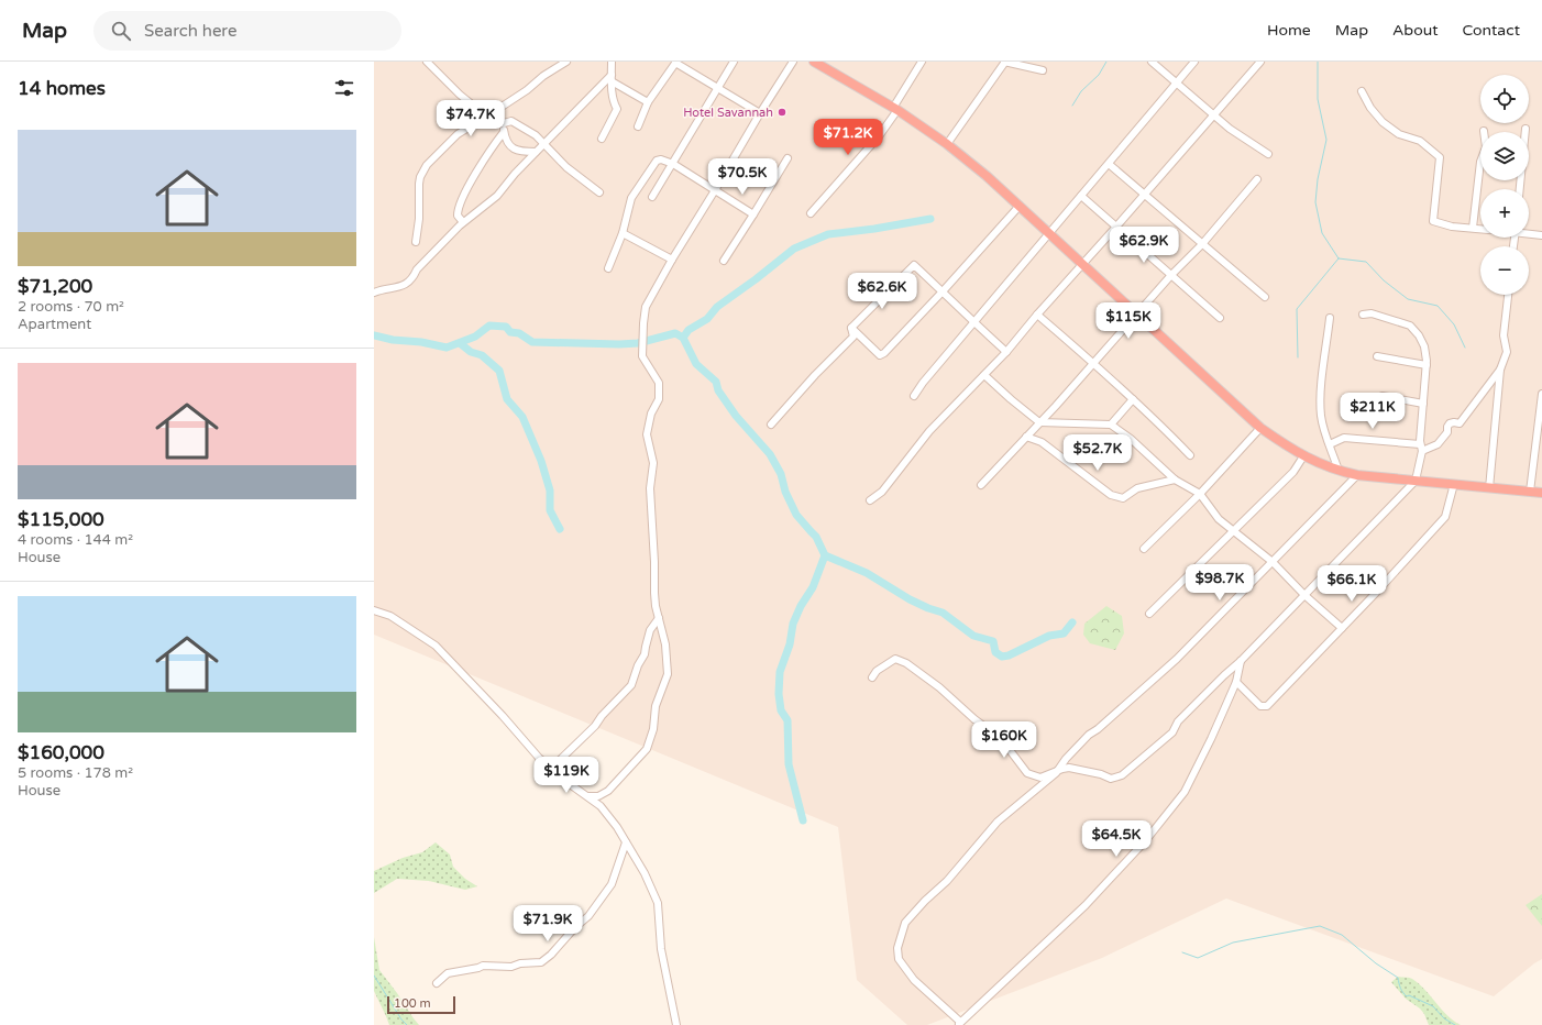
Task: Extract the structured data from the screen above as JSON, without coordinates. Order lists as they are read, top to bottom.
{
  "places": ["Hotel Savannah"],
  "scale_bar": "100 m",
  "page": {
    "header": "Map",
    "search": "Search here",
    "nav": [
      "Home",
      "Map",
      "About",
      "Contact"
    ],
    "heading": "14 homes",
    "map_buttons": ["+", "−"],
    "price": [
      "$74.7K",
      "$71.2K",
      "$70.5K",
      "$62.9K",
      "$62.6K",
      "$115K",
      "$211K",
      "$52.7K",
      "$98.7K",
      "$66.1K",
      "$160K",
      "$119K",
      "$64.5K",
      "$71.9K"
    ],
    "list": [
      {
        "name": "$71,200",
        "note": "2 rooms · 70 m² · Apartment"
      },
      {
        "name": "$115,000",
        "note": "4 rooms · 144 m² · House"
      },
      {
        "name": "$160,000",
        "note": "5 rooms · 178 m² · House"
      }
    ],
    "scale": "100 m"
  }
}
